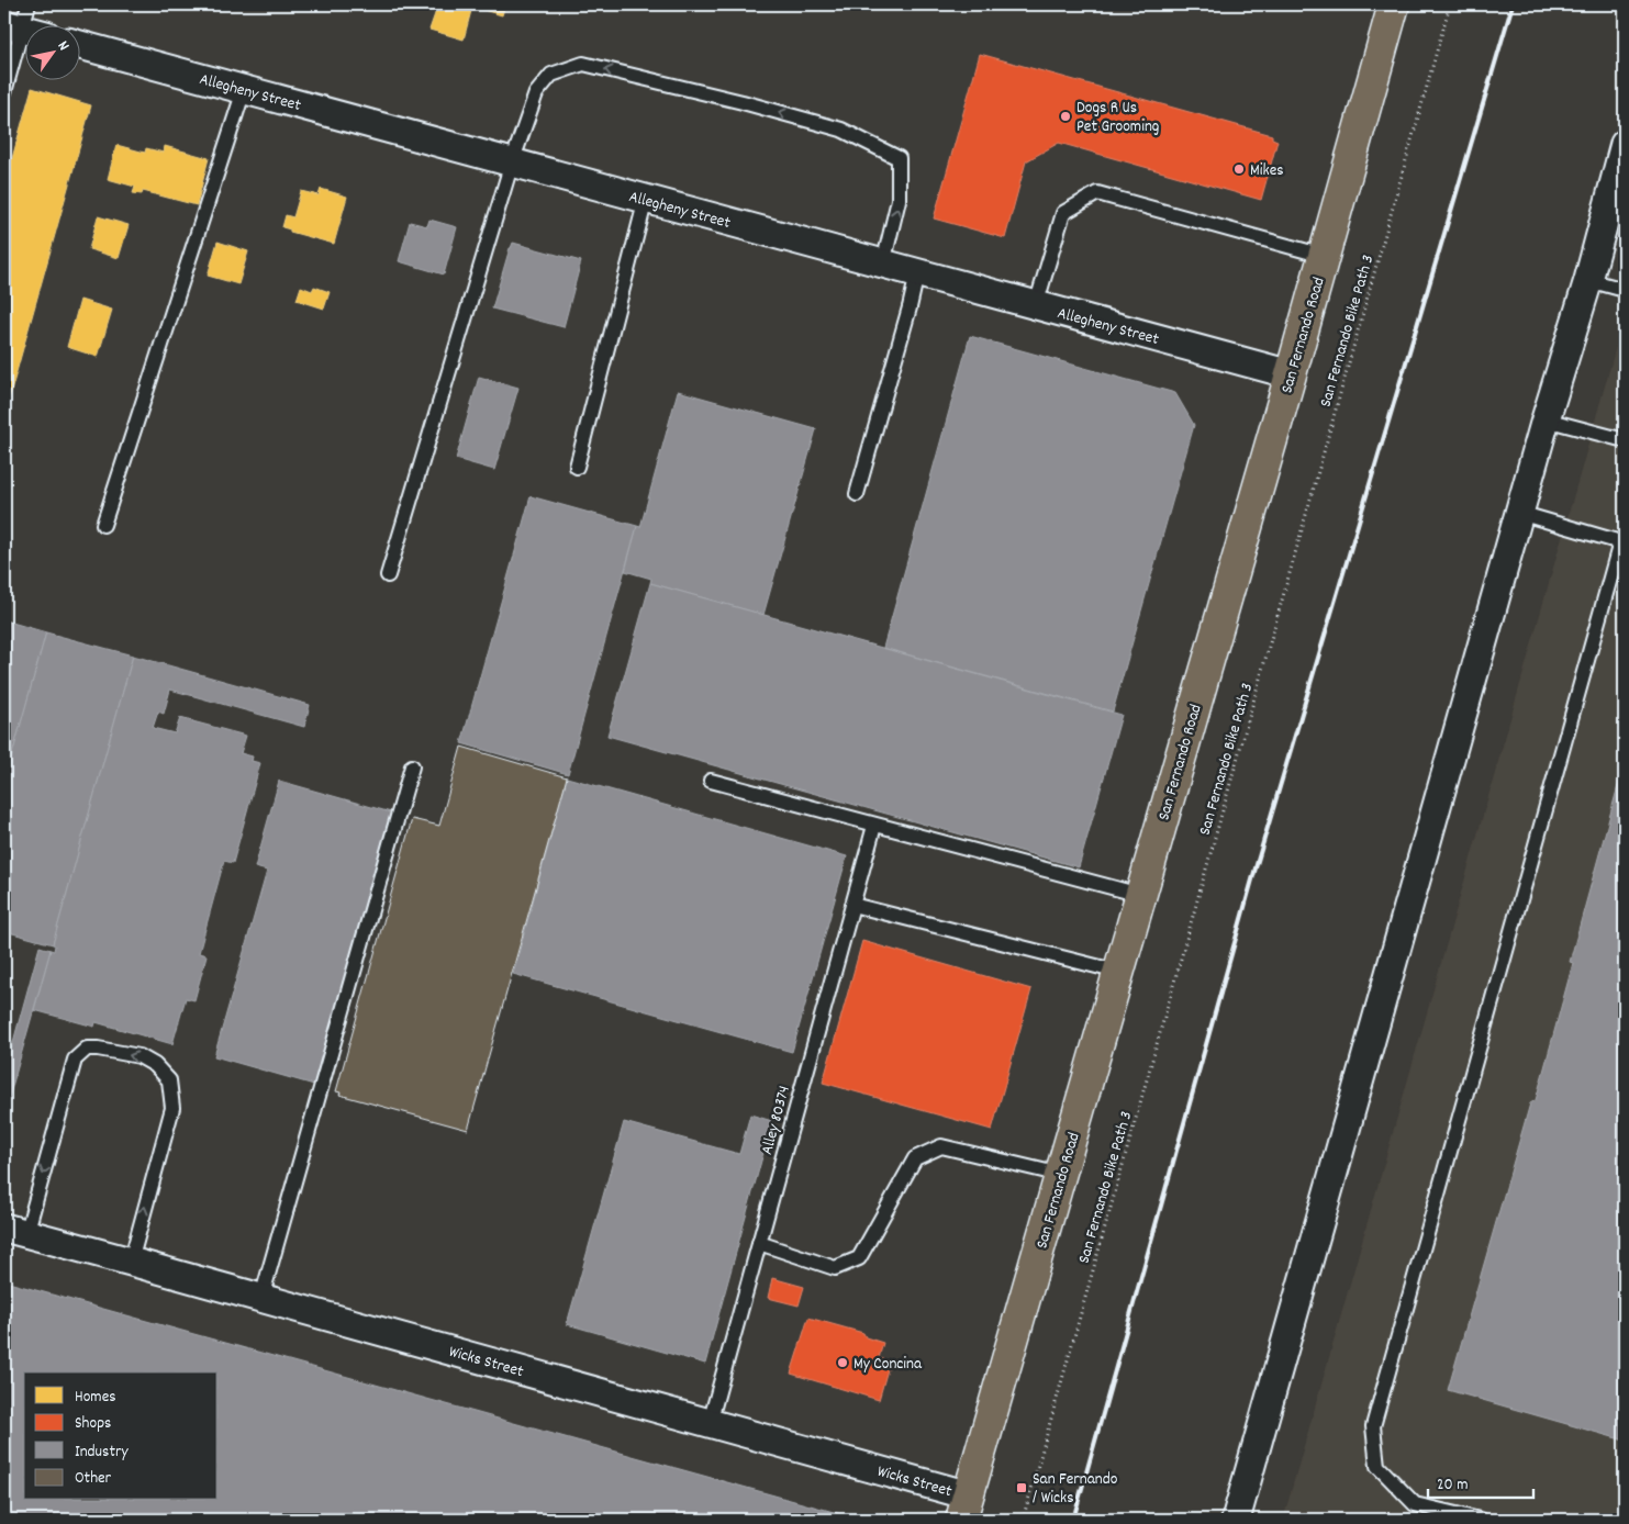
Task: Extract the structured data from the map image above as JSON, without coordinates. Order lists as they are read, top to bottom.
{
  "streets": {
    "main road": ["San Fernando Road"],
    "street": ["Allegheny Street", "Wicks Street"],
    "lane": ["Alley 80374"],
    "path": ["San Fernando Bike Path 3"]
  },
  "crossings": [
    ["Allegheny Street", "San Fernando Road"],
    ["San Fernando Road", "Wicks Street"],
    ["Alley 80374", "Wicks Street"]
  ],
  "places": {
    "other": ["Dogs R Us Pet Grooming", "Mikes", "My Concina"],
    "transit": ["San Fernando / Wicks"]
  },
  "legend": [
    "Homes",
    "Shops",
    "Industry",
    "Other"
  ],
  "scale_bar": "20 m",
  "north": "top right"
}
